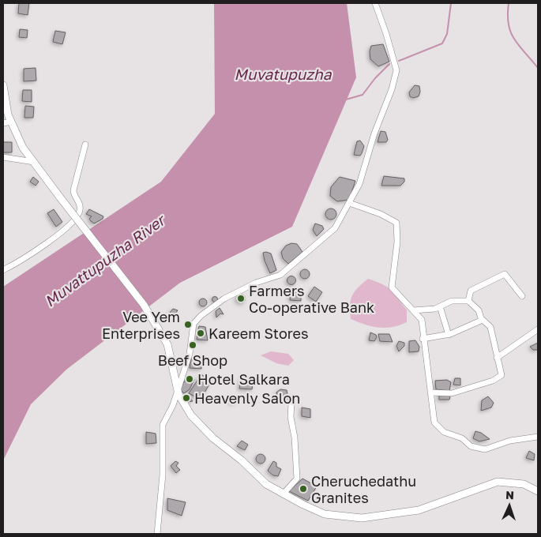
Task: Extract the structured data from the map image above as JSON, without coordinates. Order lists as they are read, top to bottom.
{
  "water": ["Muvatupuzha", "Muvattupuzha River"],
  "places": [
    "Farmers Co-operative Bank",
    "Vee Yem Enterprises",
    "Kareem Stores",
    "Beef Shop",
    "Hotel Salkara",
    "Heavenly Salon",
    "Cheruchedathu Granites"
  ],
  "north": "top"
}
